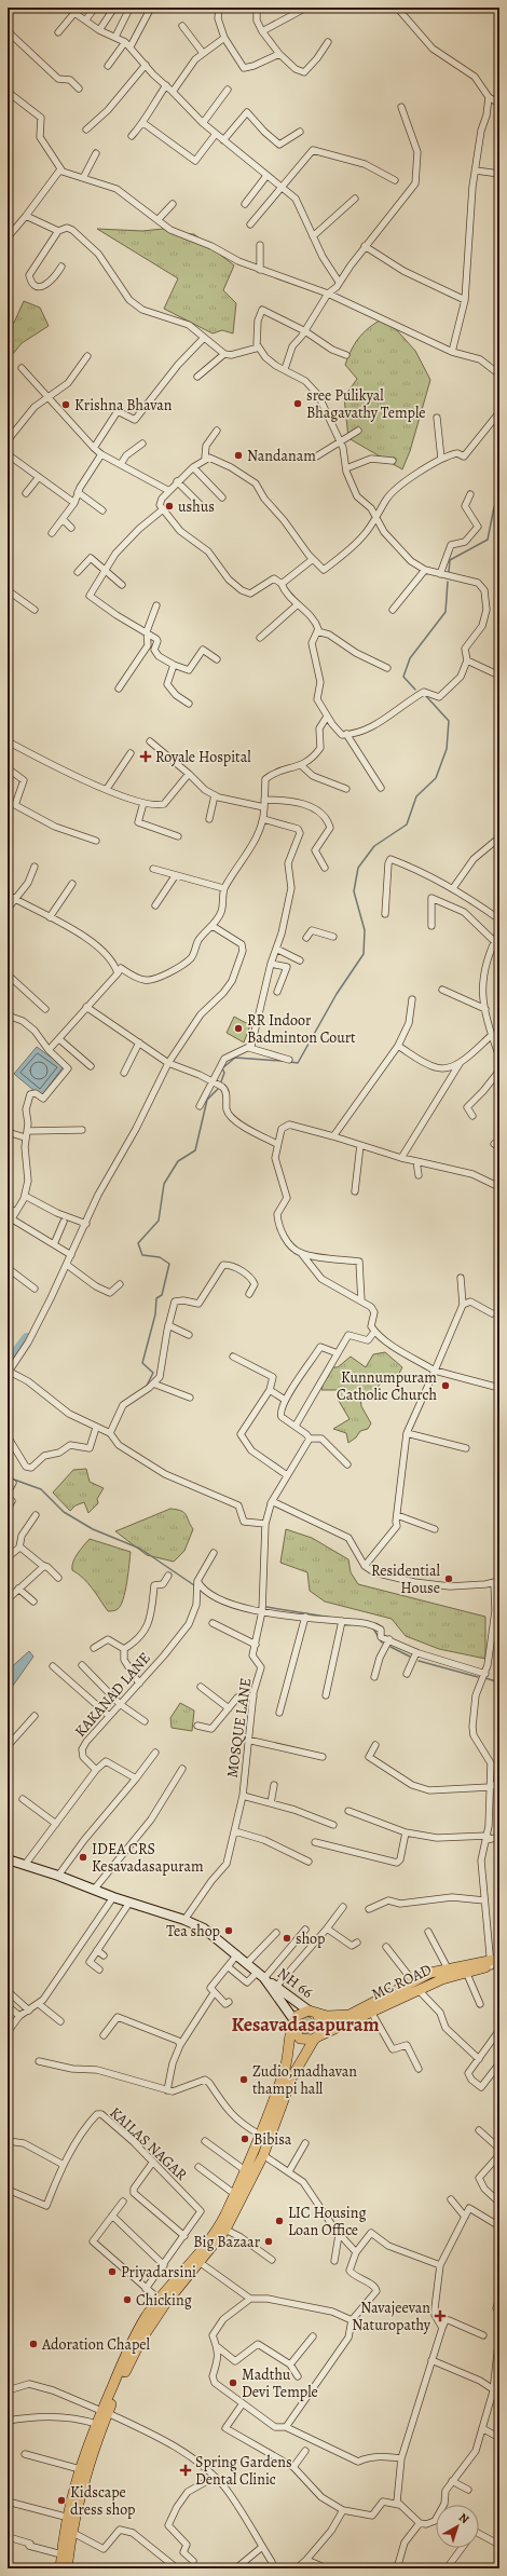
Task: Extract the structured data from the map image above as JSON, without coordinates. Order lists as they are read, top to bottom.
{
  "streets": {
    "main road": ["MC ROAD", "NH 66"],
    "street": ["KAKANAD LANE", "MOSQUE LANE", "KAILAS NAGAR"]
  },
  "crossings": [
    ["MC ROAD", "NH 66"]
  ],
  "districts": ["Kesavadasapuram"],
  "places": {
    "other": [
      "sree Pulikyal Bhagavathy Temple",
      "Krishna Bhavan",
      "Nandanam",
      "ushus",
      "RR Indoor Badminton Court",
      "Kunnumpuram Catholic Church",
      "Residential House",
      "IDEA CRS Kesavadasapuram",
      "Tea shop",
      "shop",
      "Zudio,madhavan thampi hall",
      "Bibisa",
      "LIC Housing Loan Office",
      "Big Bazaar",
      "Priyadarsini",
      "Chicking",
      "Adoration Chapel",
      "Madthu Devi Temple",
      "Kidscape dress shop"
    ],
    "health": ["Royale Hospital", "Navajeevan Naturopathy", "Spring Gardens Dental Clinic"]
  },
  "north": "top right"
}
